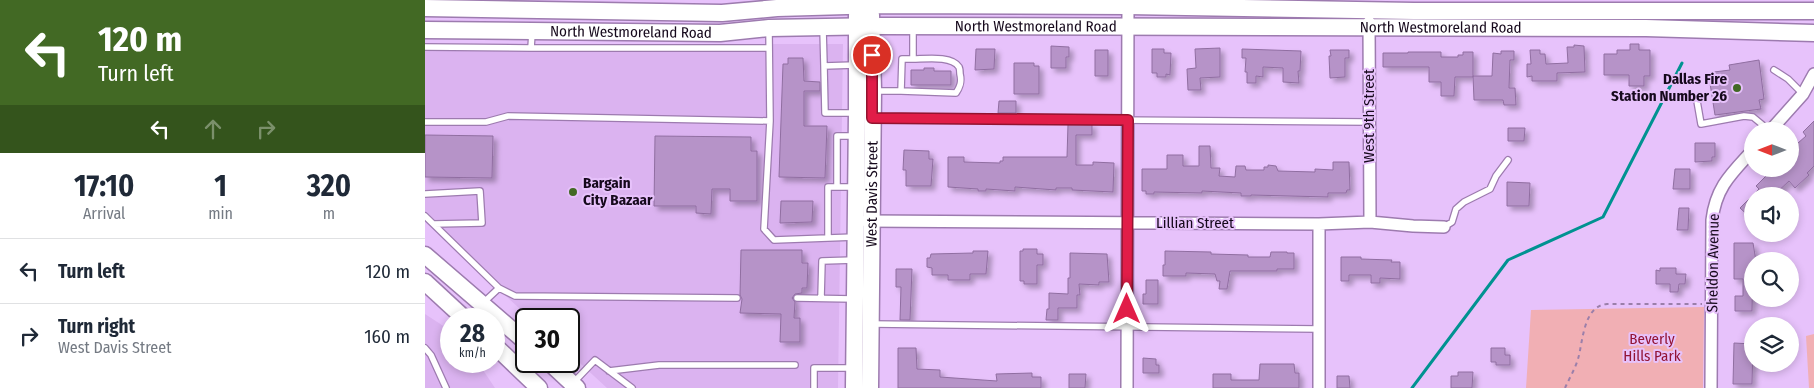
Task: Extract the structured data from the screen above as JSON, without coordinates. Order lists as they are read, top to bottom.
{
  "streets": {
    "main road": ["North Westmoreland Road", "West Davis Street"],
    "street": ["West 9th Street", "Lillian Street", "Sheldon Avenue"]
  },
  "crossings": [
    ["North Westmoreland Road", "West 9th Street"],
    ["North Westmoreland Road", "West Davis Street"],
    ["West 9th Street", "Lillian Street"],
    ["West Davis Street", "Lillian Street"]
  ],
  "parks": ["Beverly Hills Park"],
  "places": ["Dallas Fire Station Number 26", "Bargain City Bazaar"],
  "north": "left",
  "page": {
    "turn": ["120 m", "Turn left"],
    "eta": [
      "17:10",
      "Arrival",
      "1",
      "min",
      "320",
      "m"
    ],
    "list": [
      {
        "name": "Turn left",
        "value": "120 m"
      },
      {
        "name": "Turn right",
        "note": "West Davis Street",
        "value": "160 m"
      }
    ],
    "speed": "28 km/h",
    "limit": "30"
  }
}
